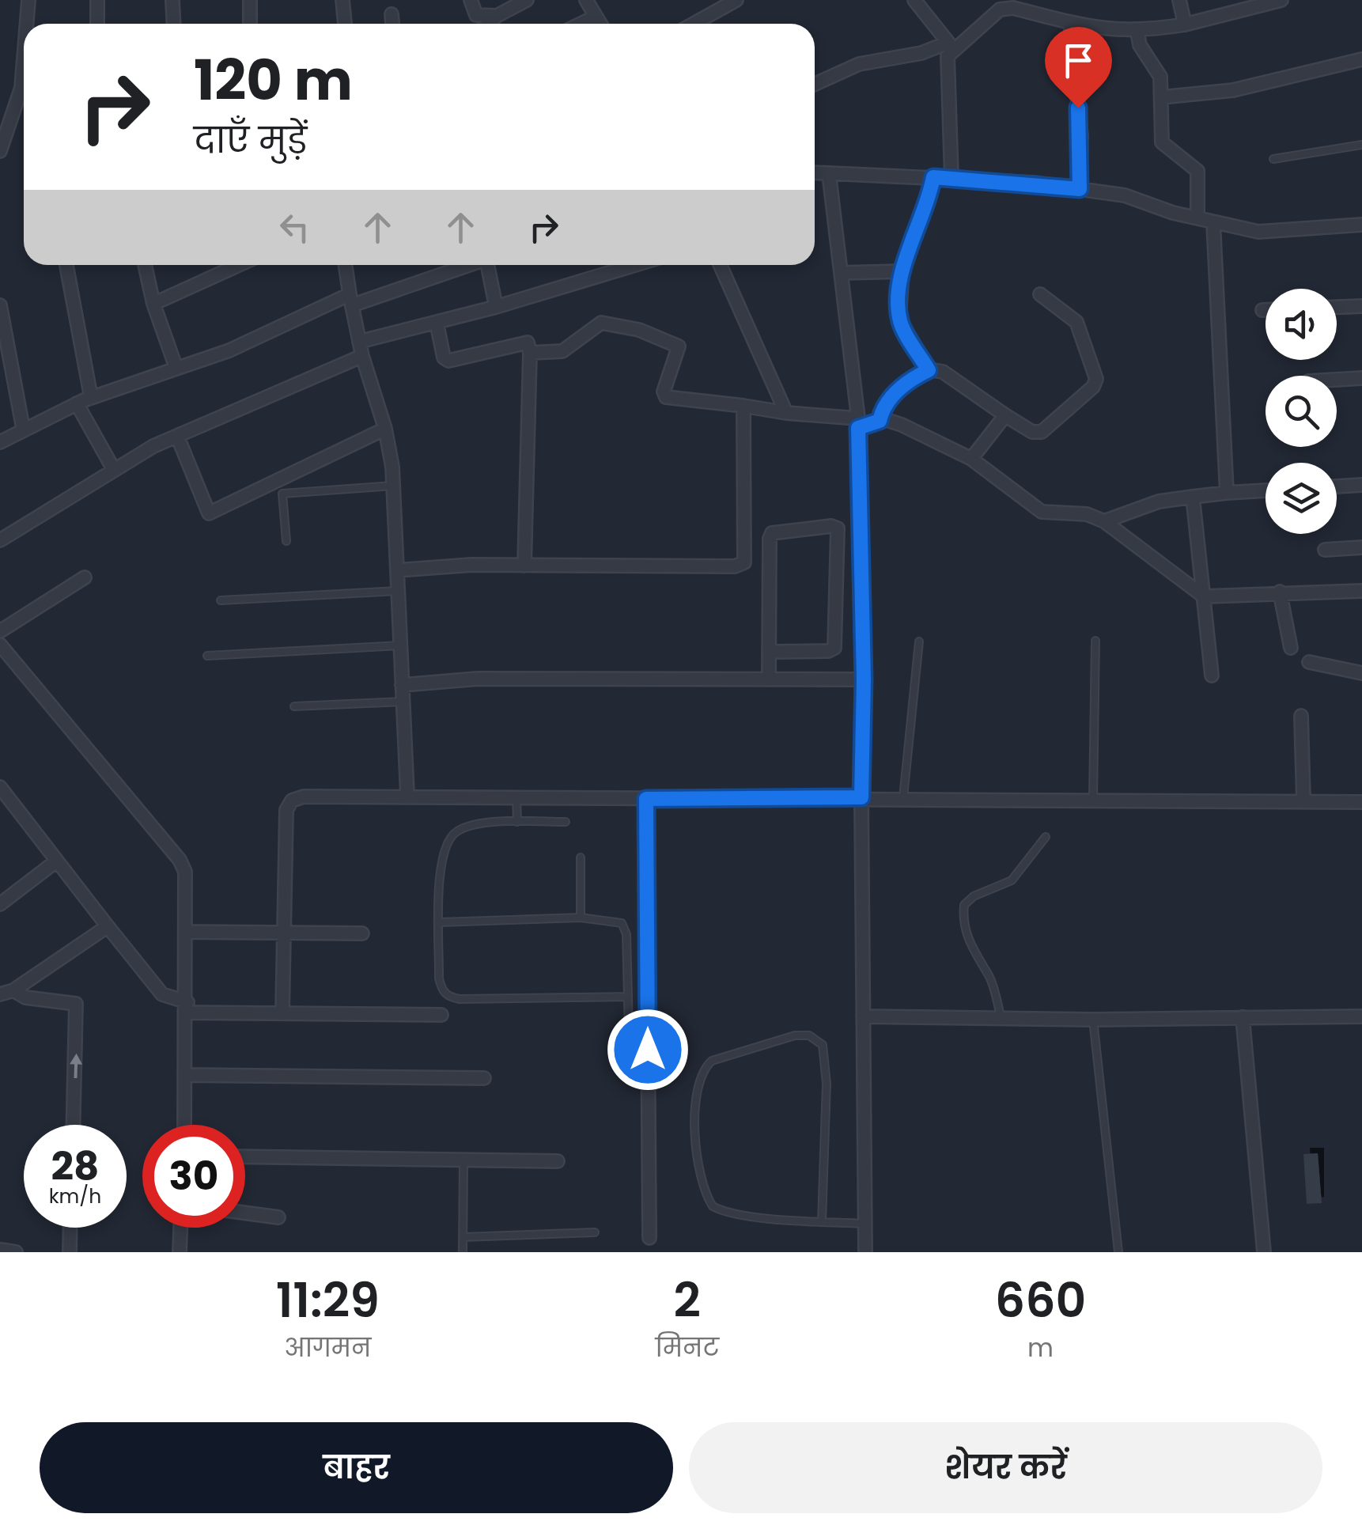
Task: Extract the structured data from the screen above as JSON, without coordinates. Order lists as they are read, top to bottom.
{
  "page": {
    "turn": ["120 m", "दाएँ मुड़ें"],
    "speed": "28 km/h",
    "limit": "30",
    "eta": [
      "11:29",
      "आगमन",
      "2",
      "मिनट",
      "660",
      "m"
    ],
    "buttons": ["बाहर", "शेयर करें"]
  }
}
